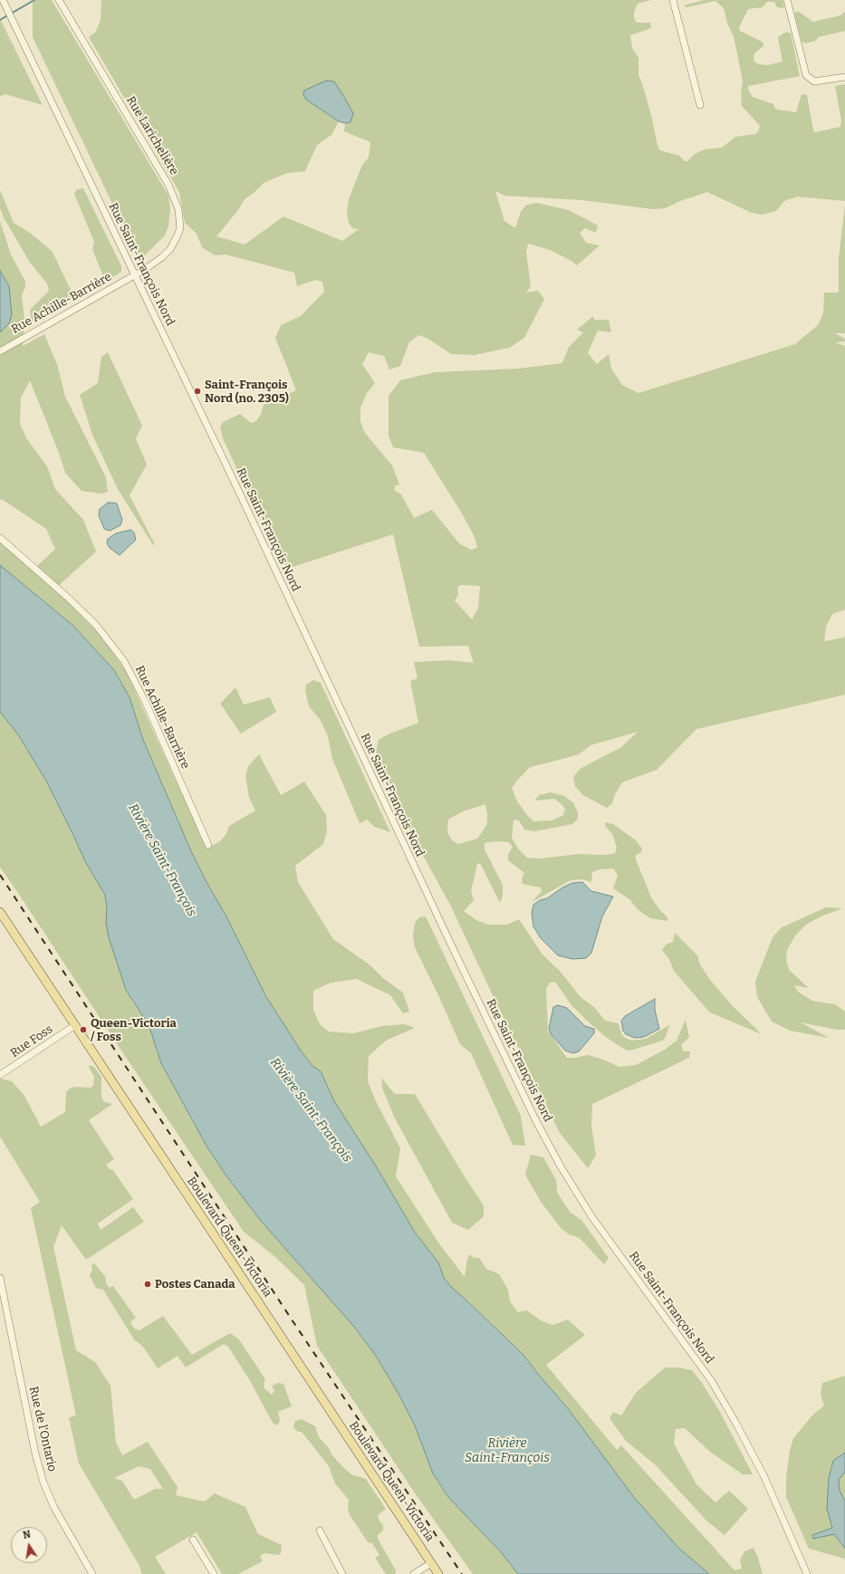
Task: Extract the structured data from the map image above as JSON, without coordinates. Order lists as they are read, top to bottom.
{
  "streets": {
    "main road": ["Boulevard Queen-Victoria"],
    "street": [
      "Rue Larichelière",
      "Rue Saint-François Nord",
      "Rue Achille-Barrière",
      "Rue Foss",
      "Rue de l'Ontario"
    ]
  },
  "crossings": [
    ["Rue Larichelière", "Rue Saint-François Nord"],
    ["Rue Larichelière", "Rue Achille-Barrière"],
    ["Rue Saint-François Nord", "Rue Achille-Barrière"],
    ["Rue Foss", "Boulevard Queen-Victoria"]
  ],
  "water": ["Rivière Saint-François"],
  "places": ["Saint-François Nord (no. 2305)", "Queen-Victoria / Foss", "Postes Canada"],
  "north": "top"
}
